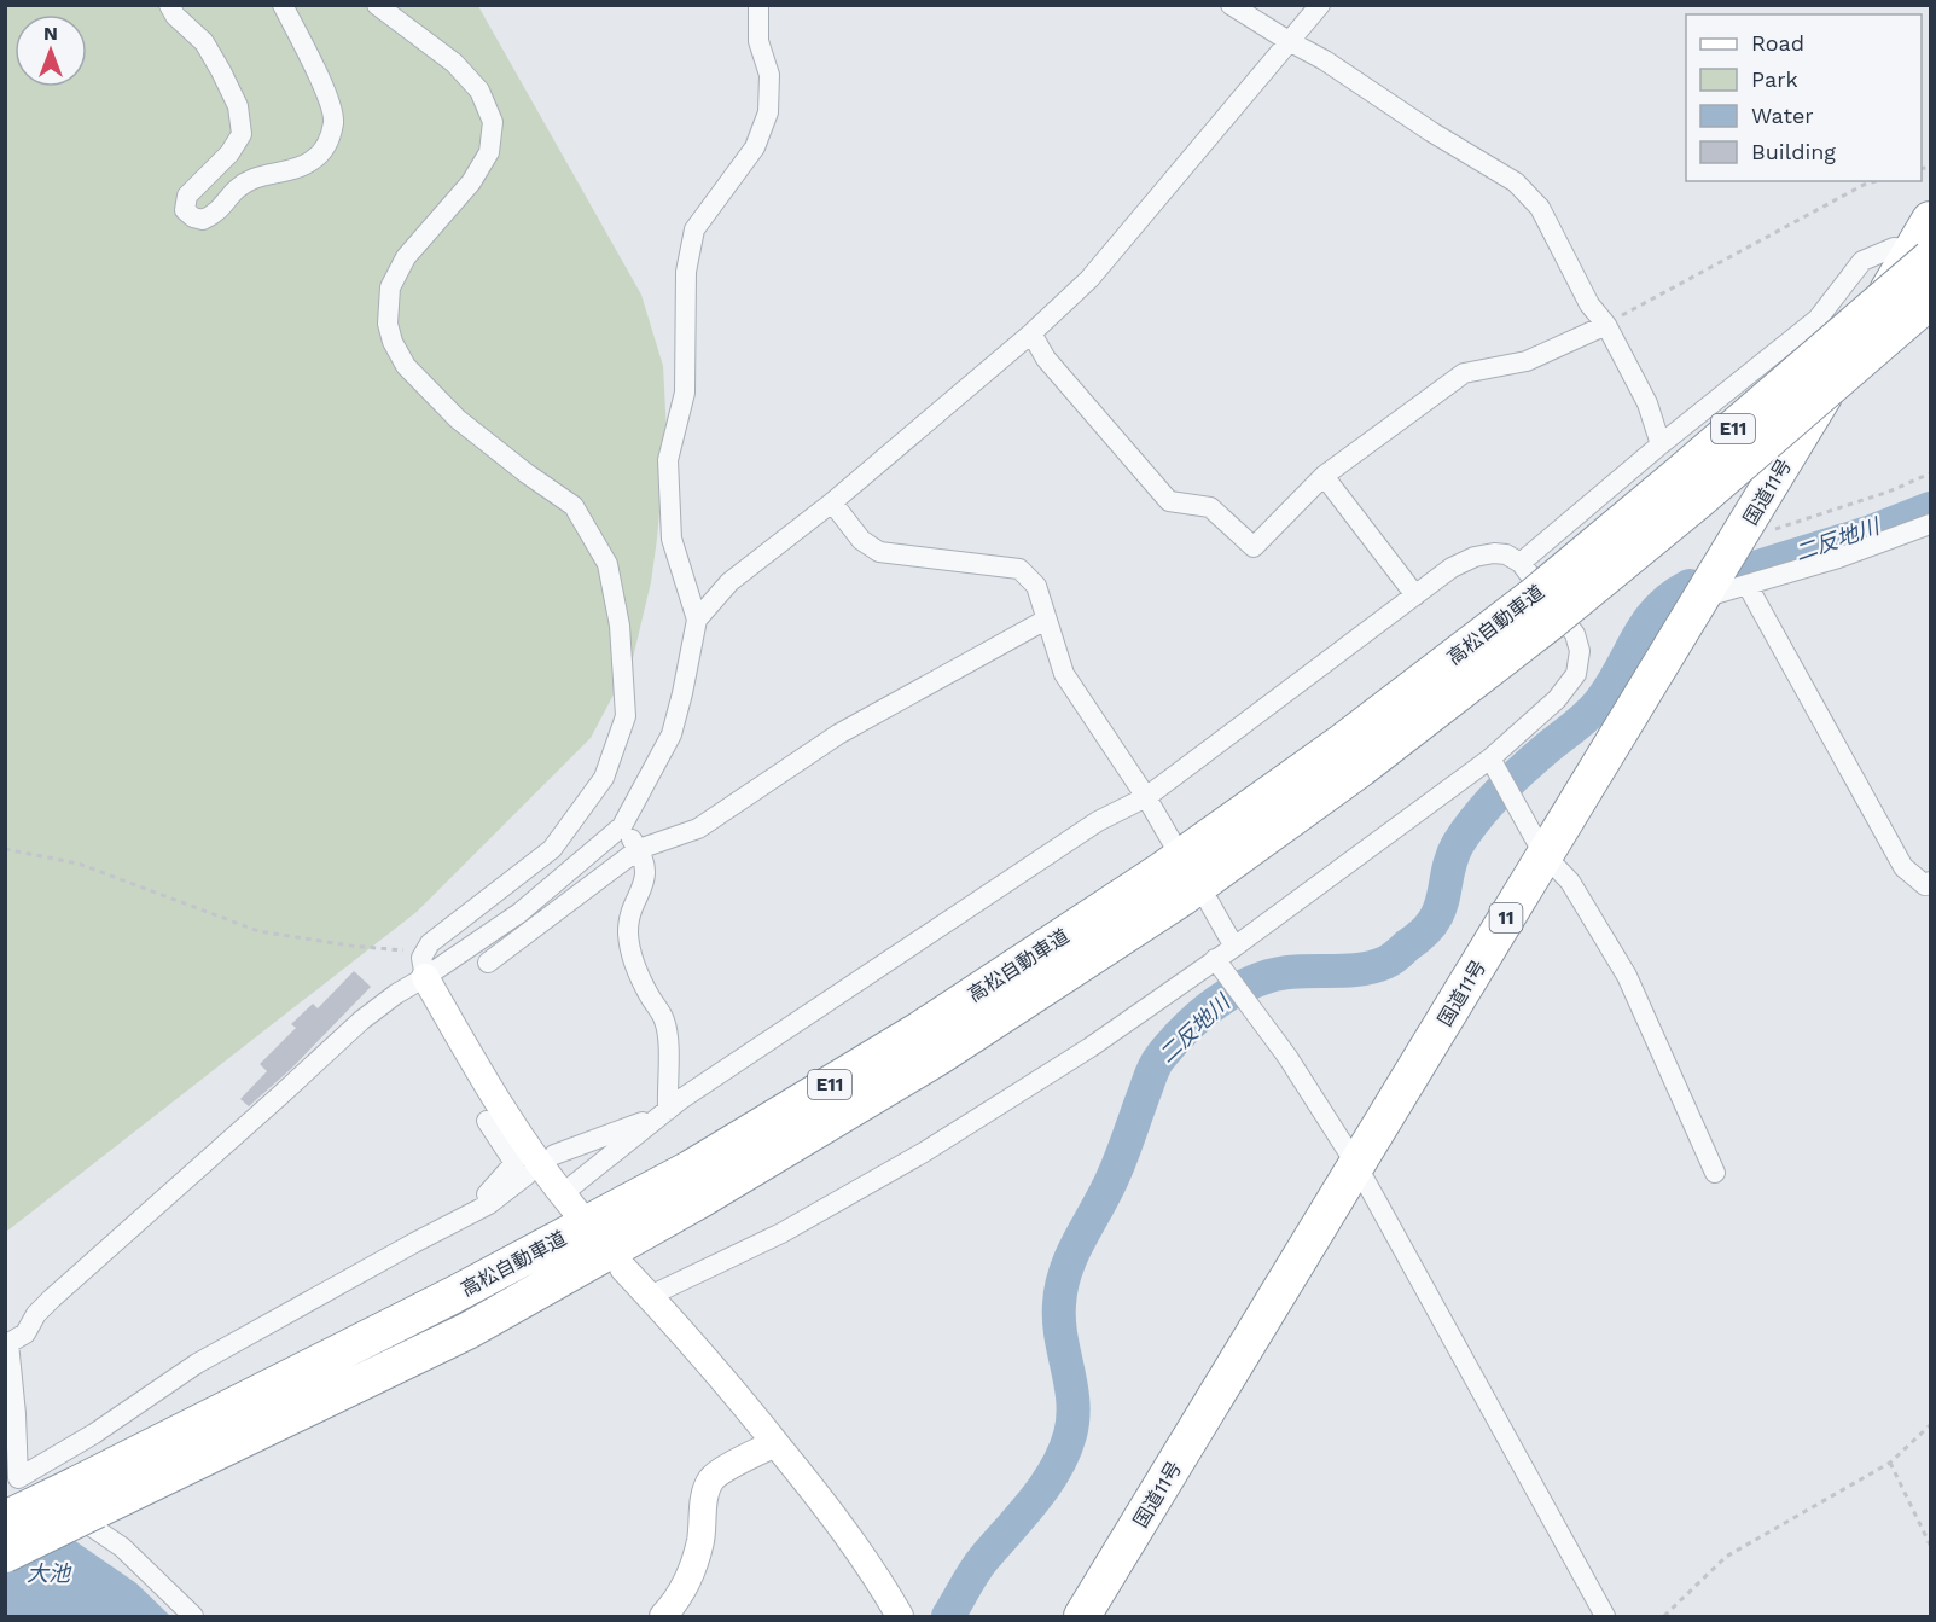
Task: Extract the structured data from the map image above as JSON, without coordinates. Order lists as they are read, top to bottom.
{
  "streets": {
    "highway": [
      "E11",
      "国道11号",
      "高松自動車道",
      "11"
    ]
  },
  "crossings": [
    ["国道11号", "高松自動車道"]
  ],
  "water": ["二反地川", "大池"],
  "legend": [
    "Road",
    "Park",
    "Water",
    "Building"
  ],
  "north": "top"
}
